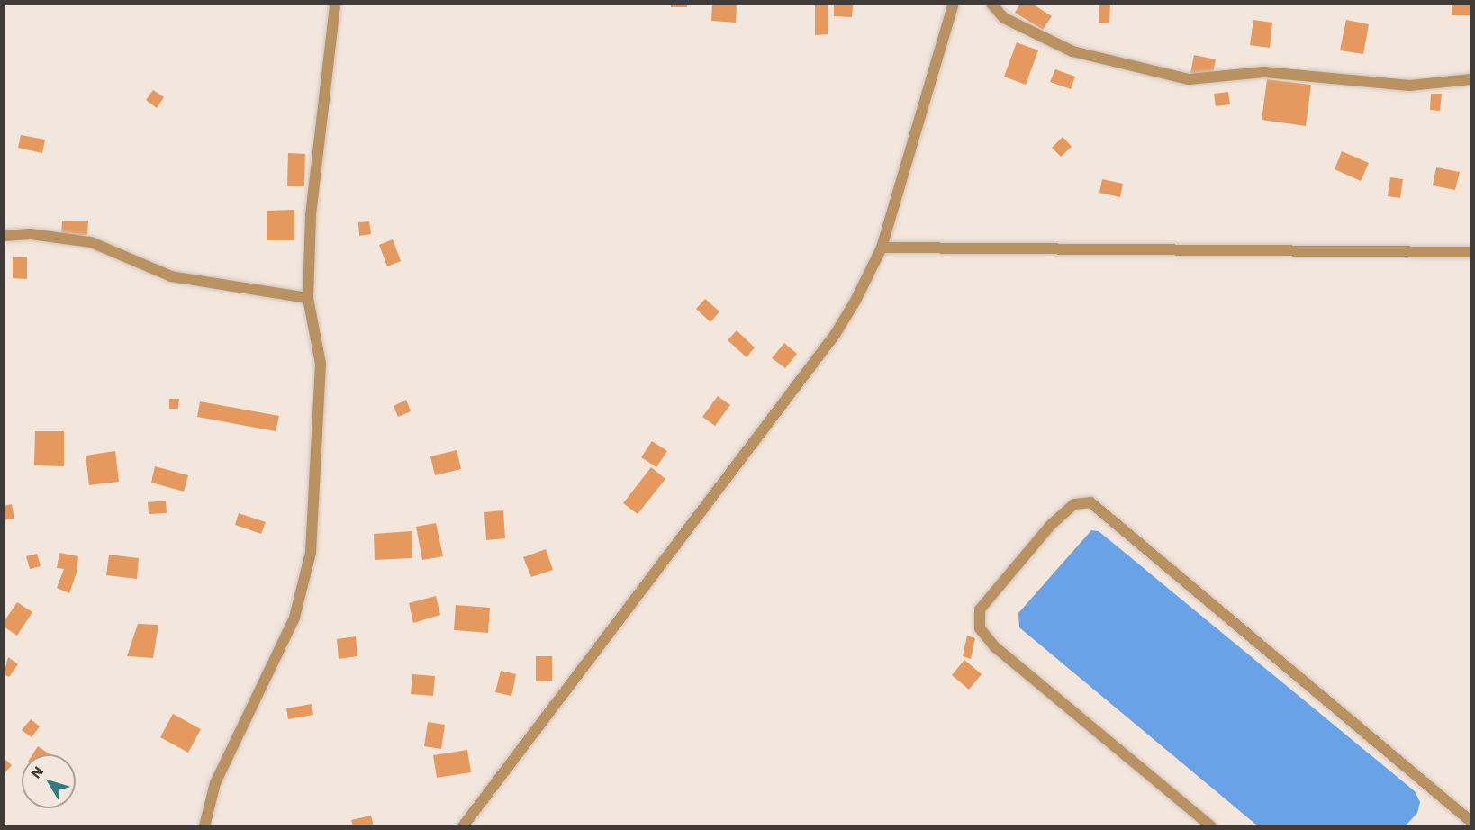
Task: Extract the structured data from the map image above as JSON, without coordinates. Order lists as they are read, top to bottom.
{
  "north": "top left"
}
